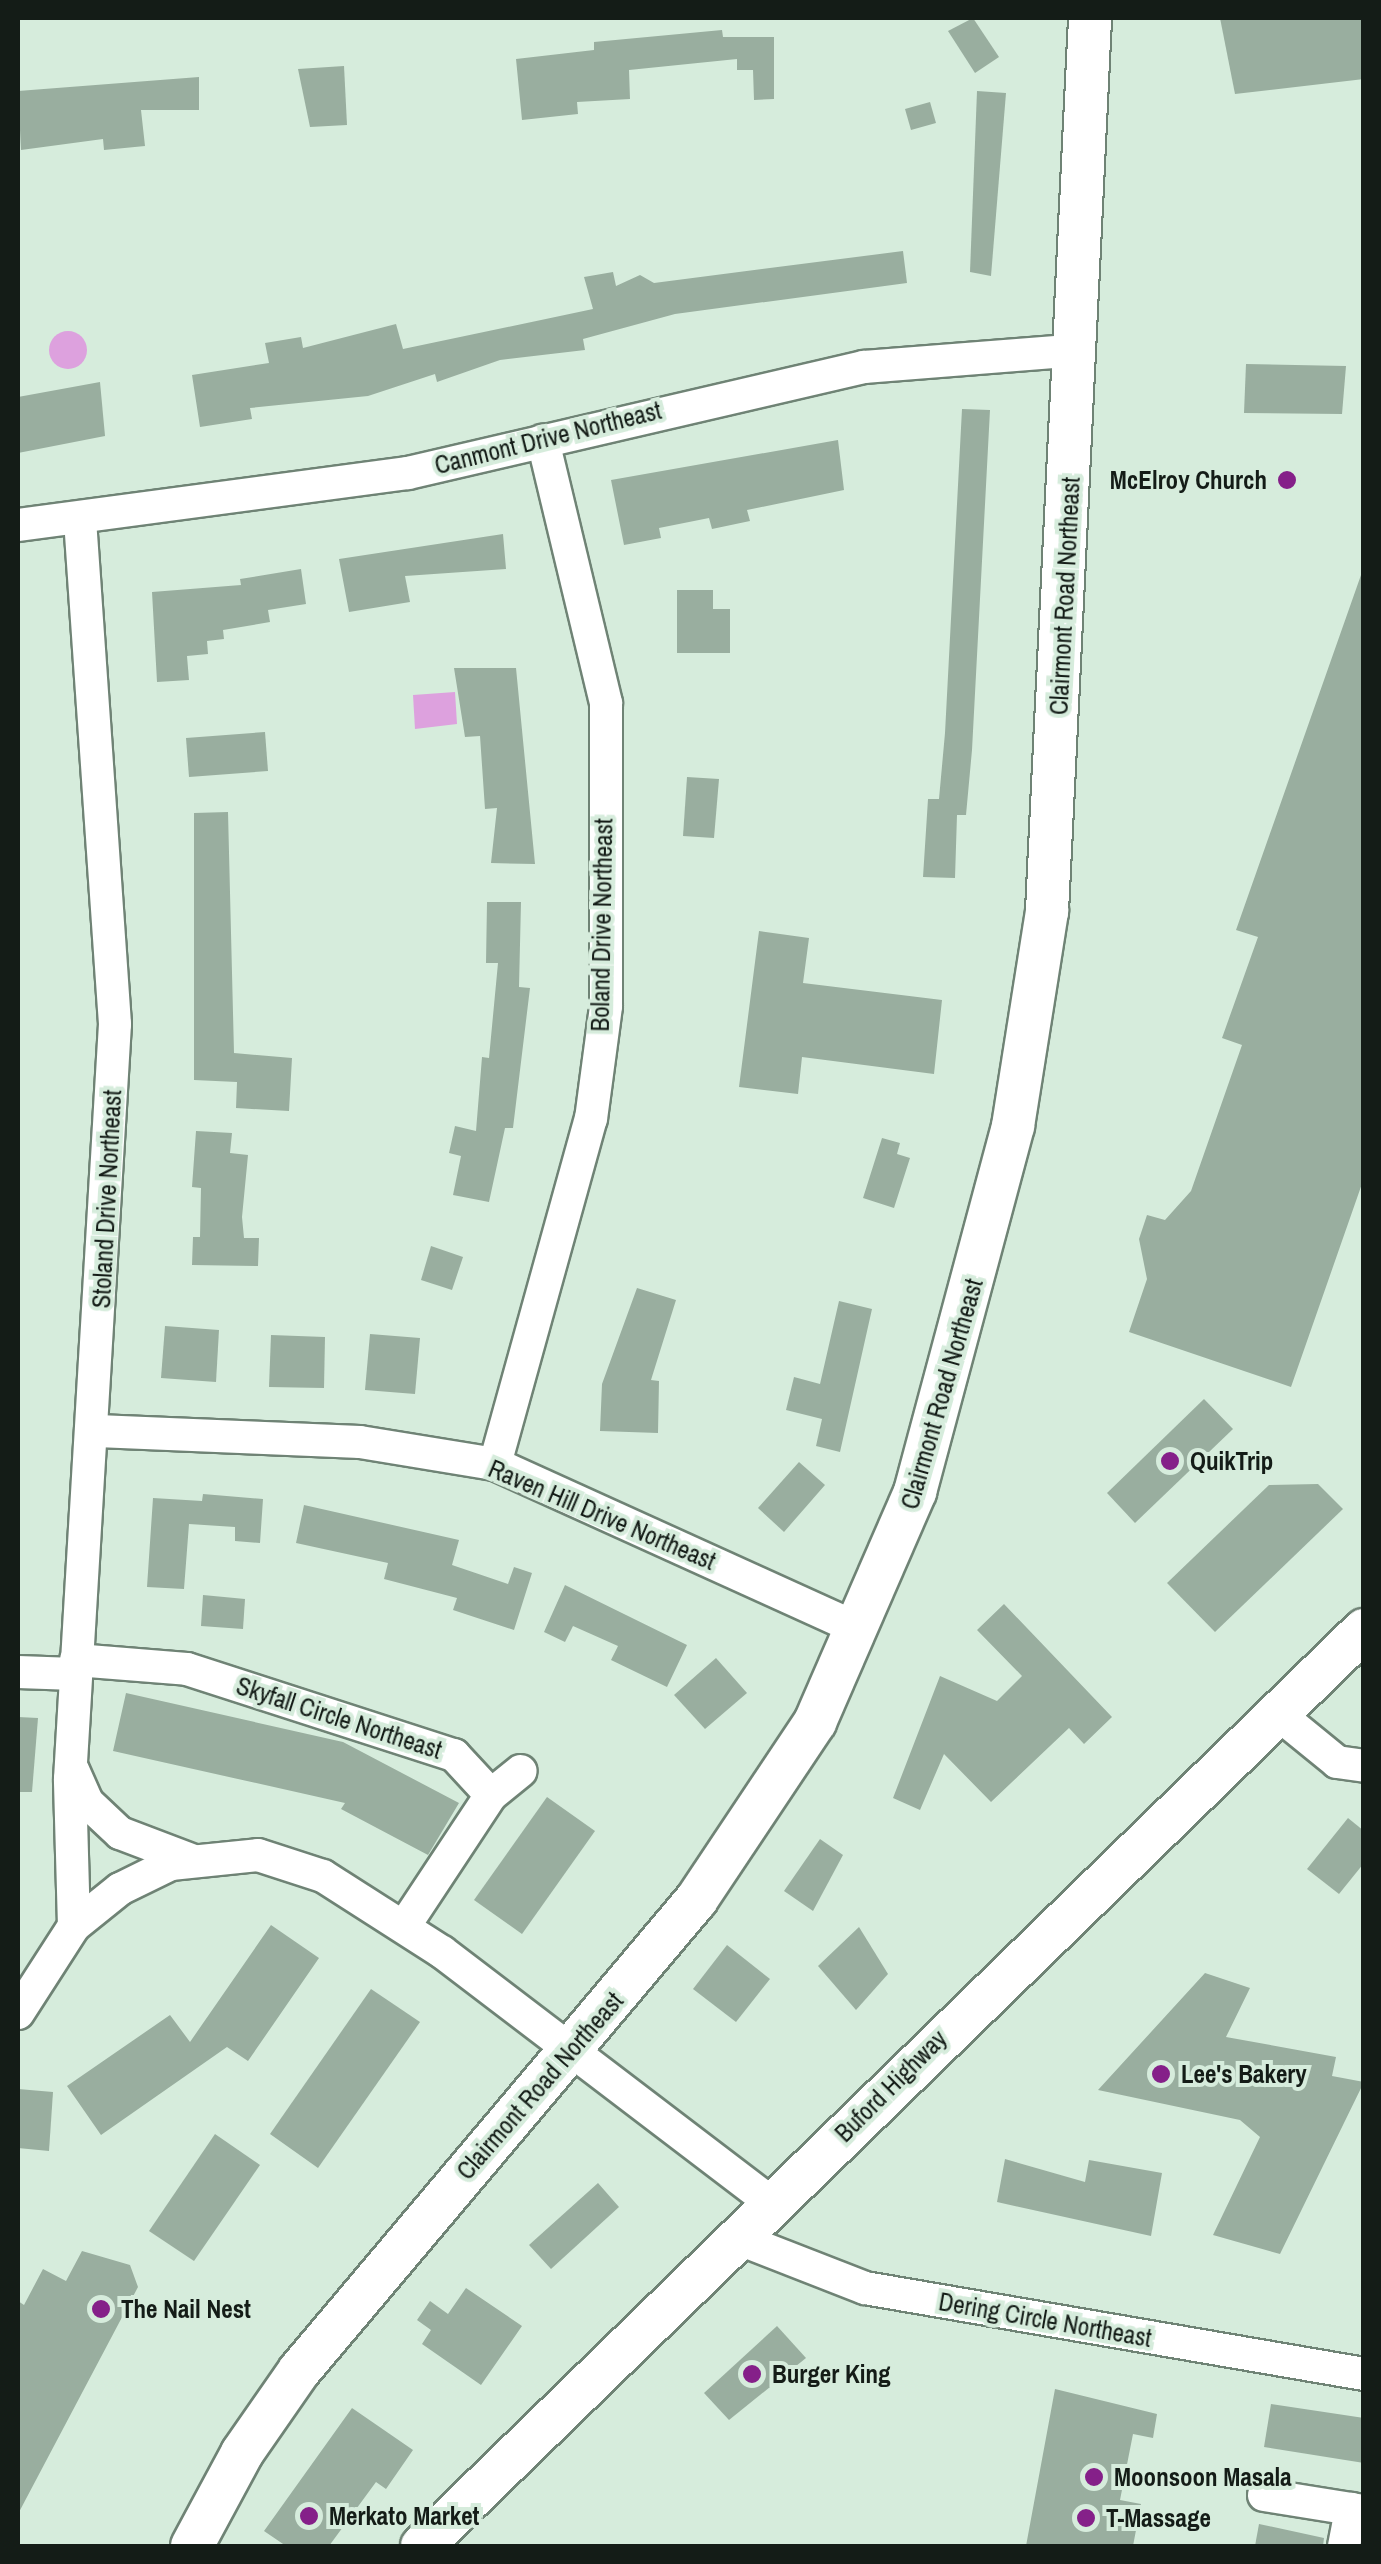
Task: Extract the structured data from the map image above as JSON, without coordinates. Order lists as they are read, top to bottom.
{
  "streets": {
    "main road": ["Clairmont Road Northeast", "Buford Highway"],
    "street": [
      "Canmont Drive Northeast",
      "Boland Drive Northeast",
      "Stoland Drive Northeast",
      "Raven Hill Drive Northeast",
      "Skyfall Circle Northeast",
      "Dering Circle Northeast"
    ]
  },
  "crossings": [
    ["Canmont Drive Northeast", "Clairmont Road Northeast"],
    ["Canmont Drive Northeast", "Boland Drive Northeast"],
    ["Canmont Drive Northeast", "Stoland Drive Northeast"],
    ["Clairmont Road Northeast", "Raven Hill Drive Northeast"],
    ["Boland Drive Northeast", "Raven Hill Drive Northeast"],
    ["Stoland Drive Northeast", "Raven Hill Drive Northeast"],
    ["Stoland Drive Northeast", "Skyfall Circle Northeast"],
    ["Buford Highway", "Dering Circle Northeast"]
  ],
  "places": [
    "McElroy Church",
    "QuikTrip",
    "Lee's Bakery",
    "The Nail Nest",
    "Burger King",
    "Moonsoon Masala",
    "Merkato Market",
    "T-Massage"
  ]
}
